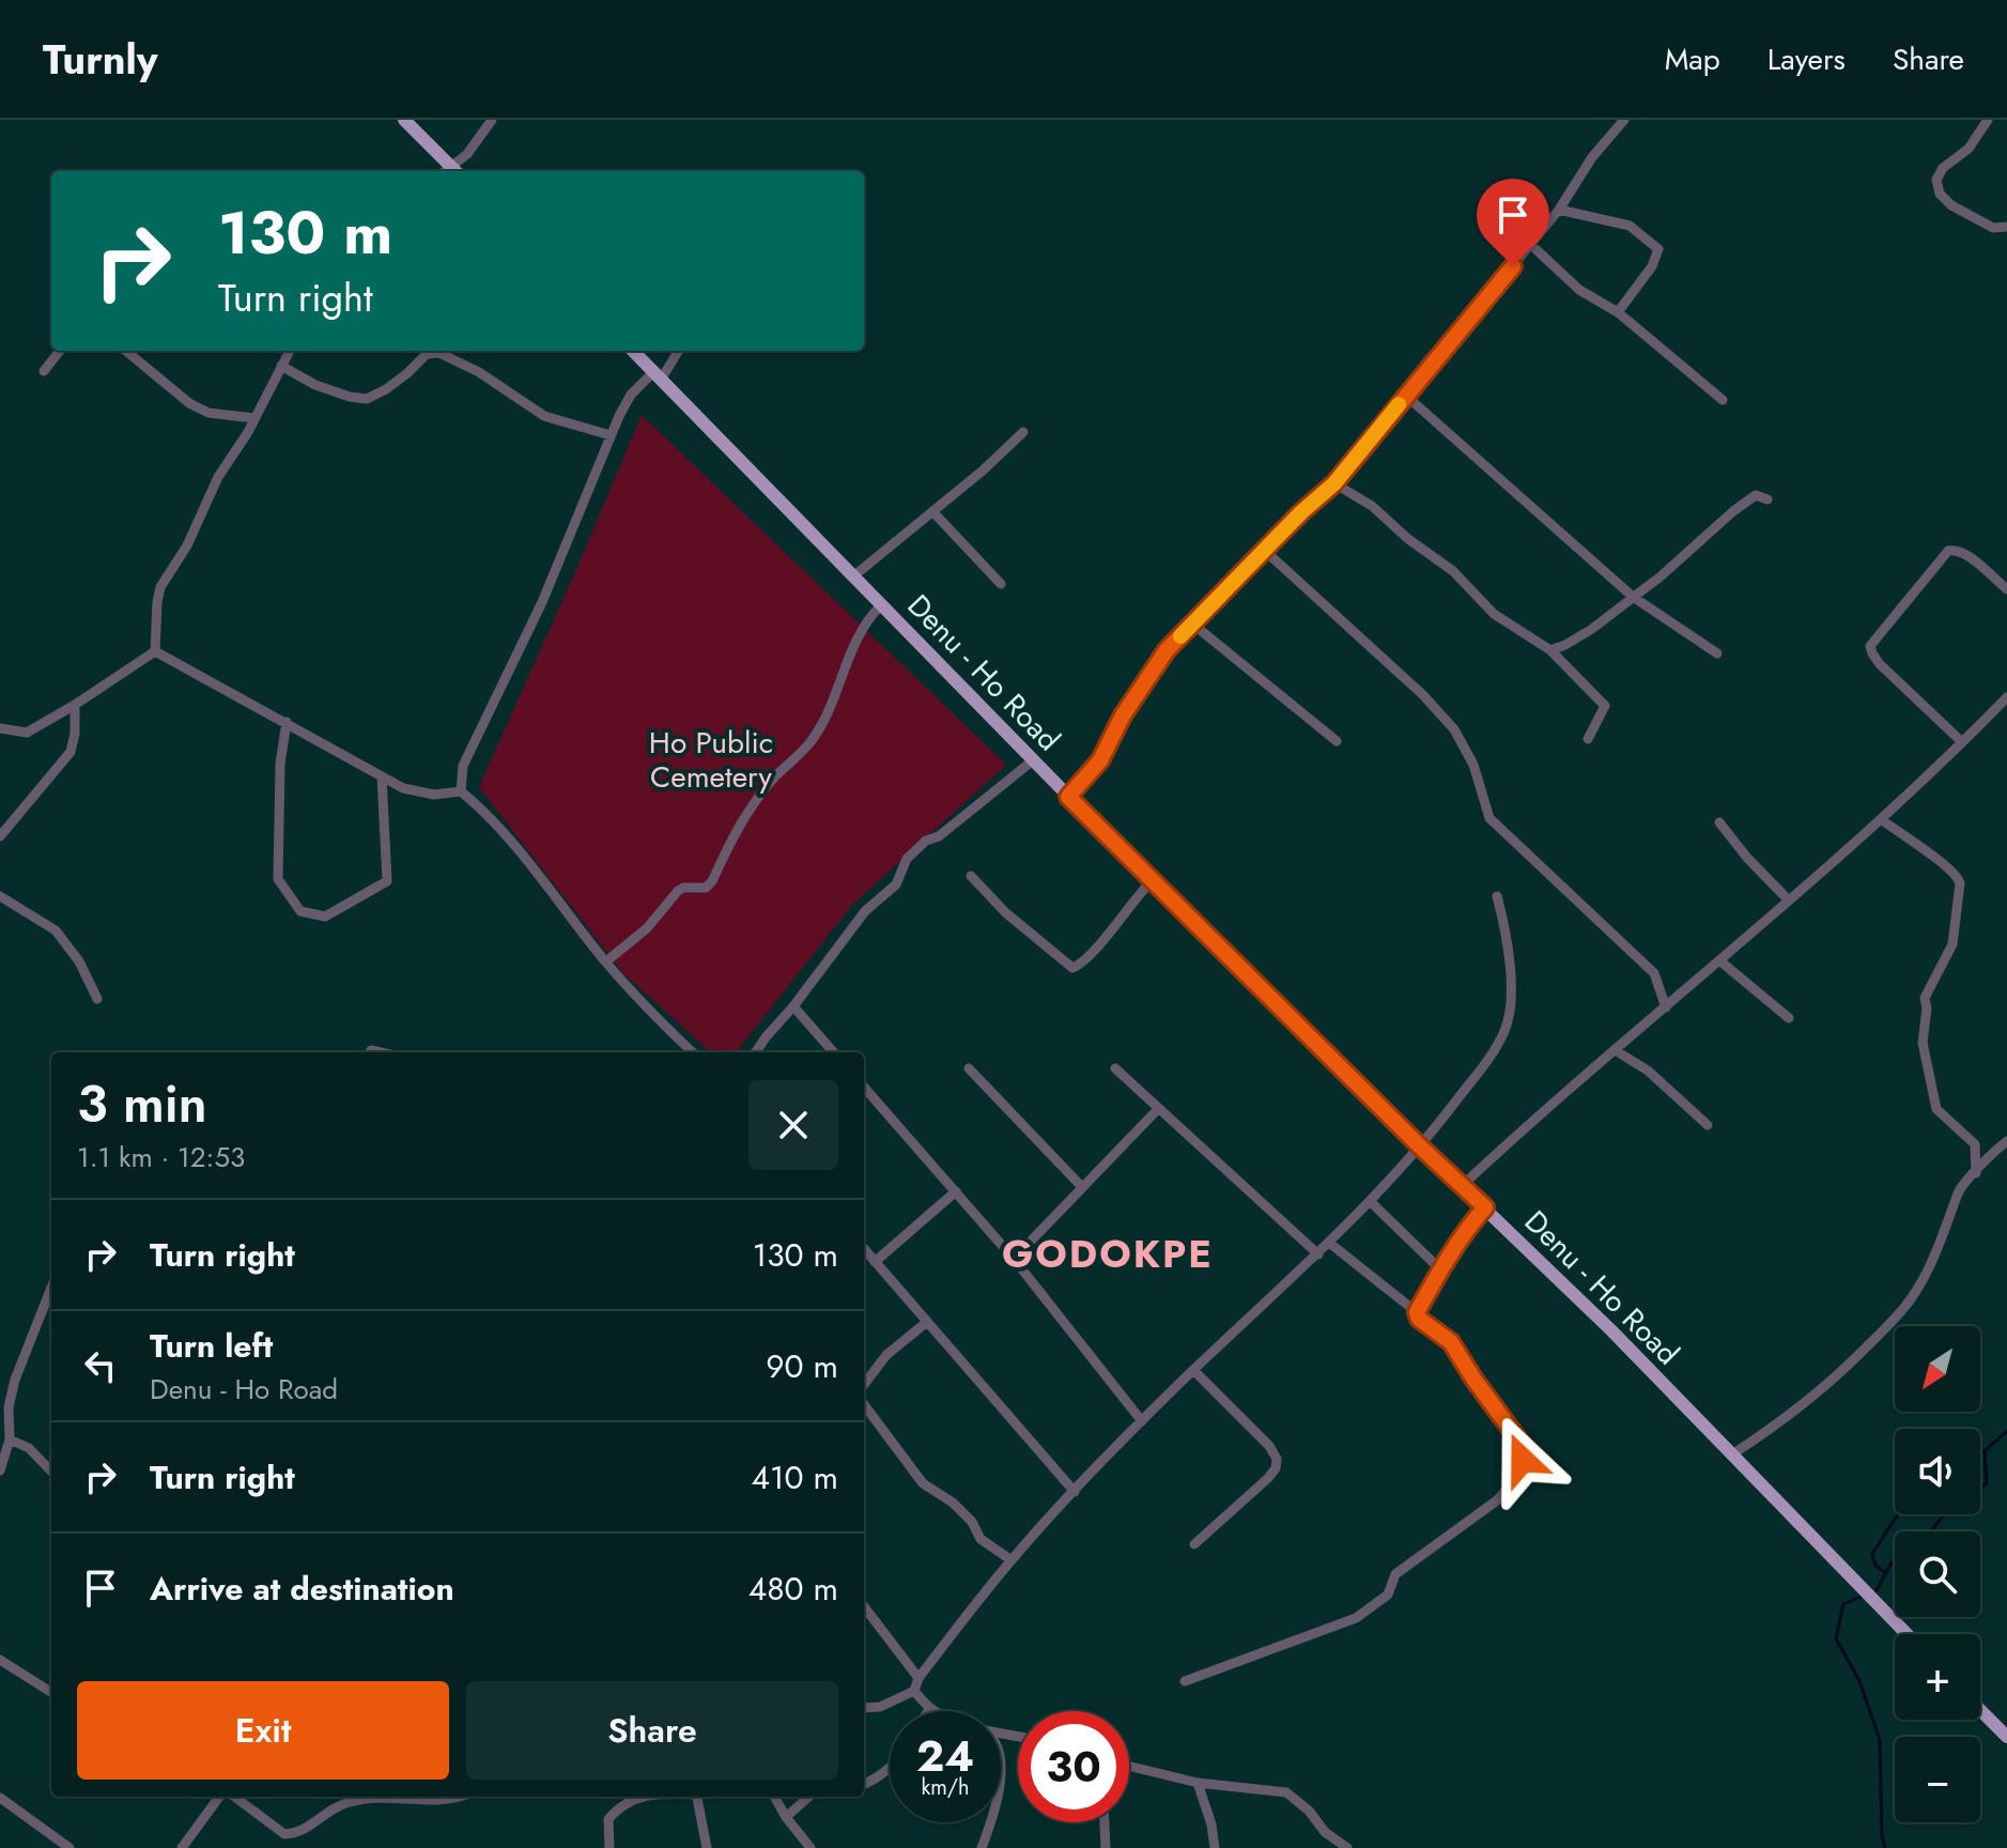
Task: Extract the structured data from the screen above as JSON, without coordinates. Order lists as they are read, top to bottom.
{
  "streets": {
    "main road": ["Denu - Ho Road"]
  },
  "districts": ["GODOKPE"],
  "parks": ["Ho Public Cemetery"],
  "north": "bottom left",
  "page": {
    "header": "Turnly",
    "nav": ["Map", "Layers", "Share"],
    "turn": ["130 m", "Turn right"],
    "heading": ["3 min", "1.1 km · 12:53"],
    "list": [
      {
        "name": "Turn right",
        "value": "130 m"
      },
      {
        "name": "Turn left",
        "note": "Denu - Ho Road",
        "value": "90 m"
      },
      {
        "name": "Turn right",
        "value": "410 m"
      },
      {
        "name": "Arrive at destination",
        "value": "480 m"
      }
    ],
    "map_buttons": ["+", "−"],
    "buttons": ["Exit", "Share"],
    "speed": "24 km/h",
    "limit": "30"
  }
}
